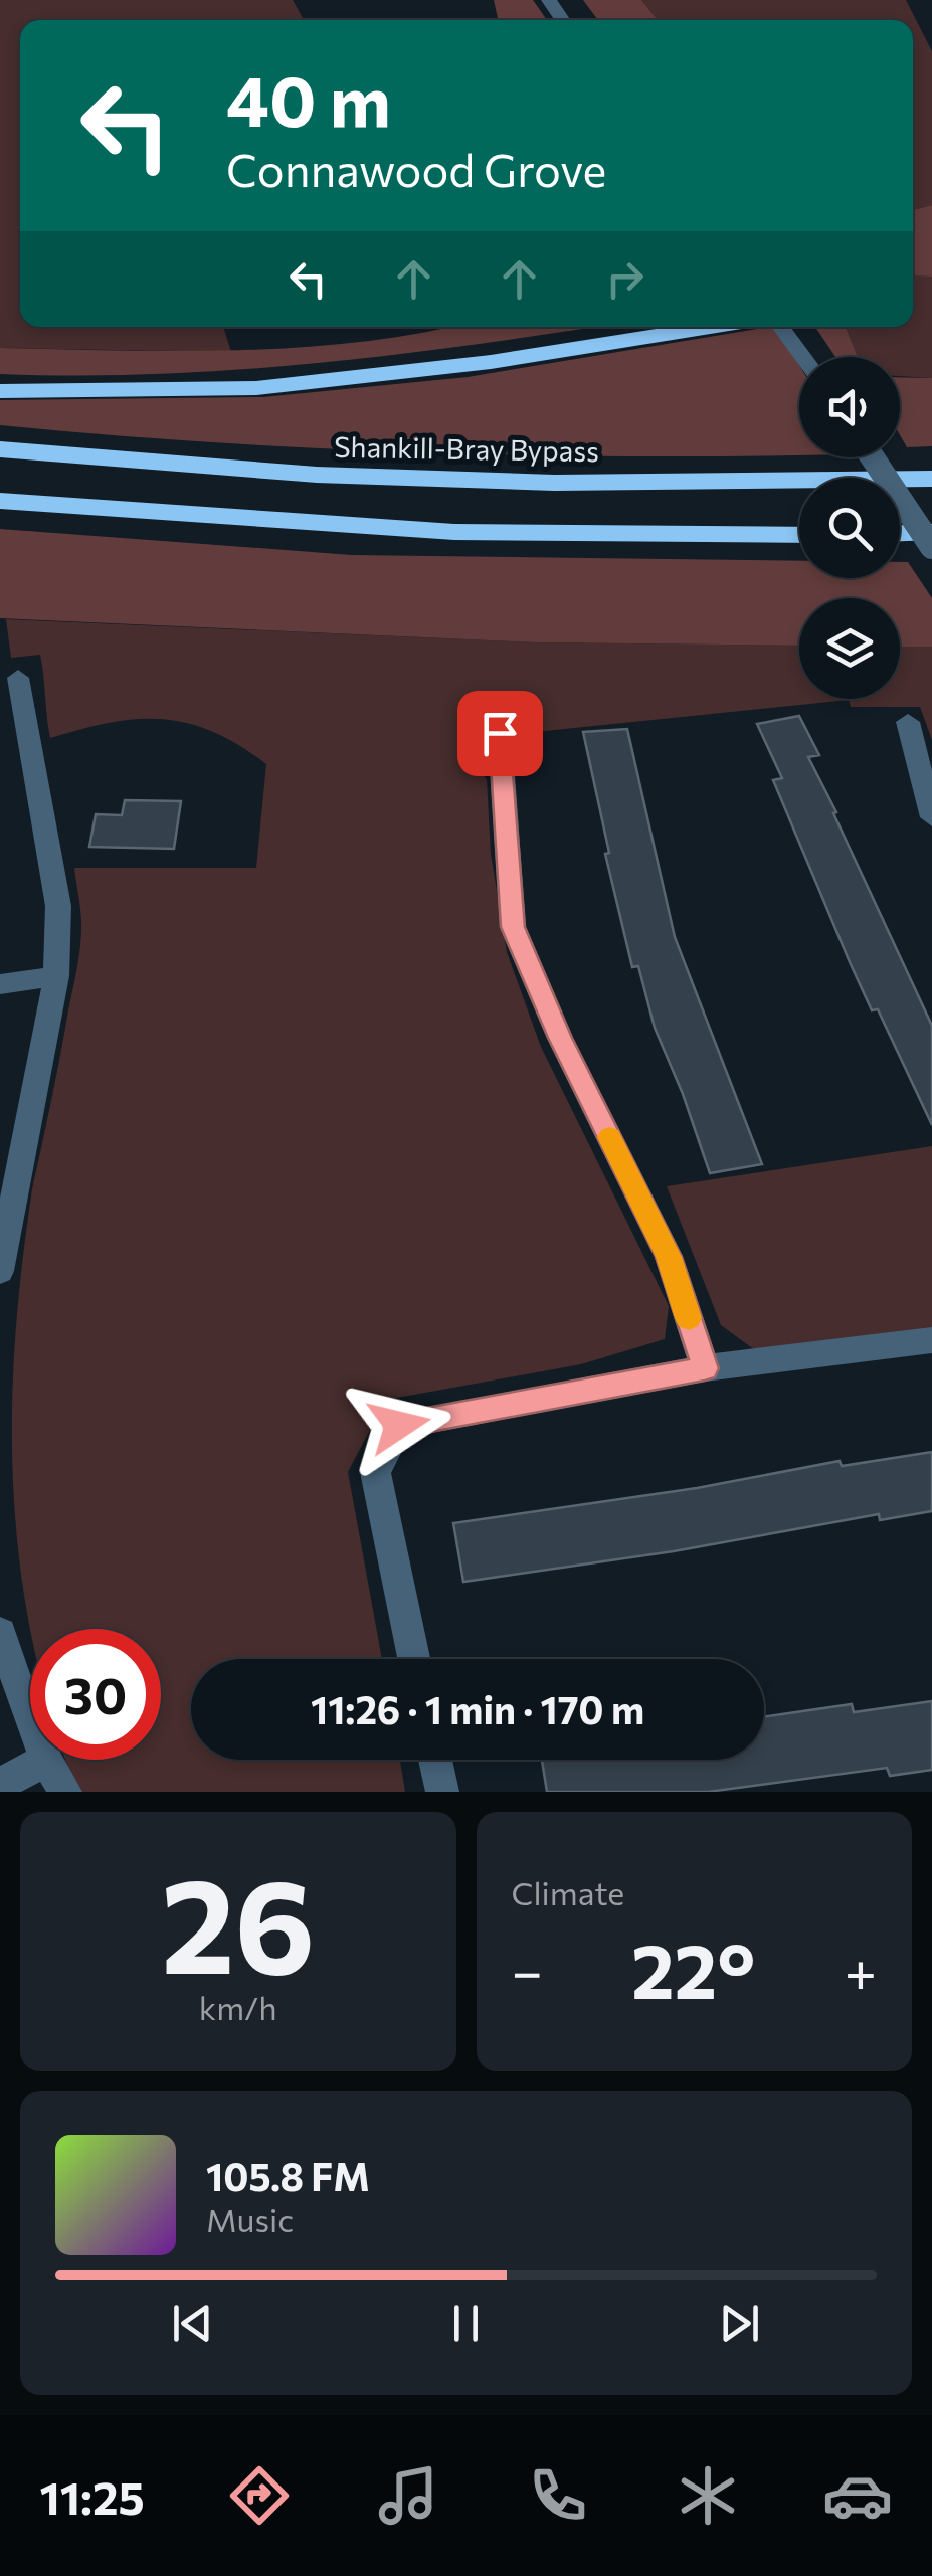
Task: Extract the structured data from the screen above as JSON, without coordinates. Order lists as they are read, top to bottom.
{
  "streets": {
    "highway": ["Shankill-Bray Bypass"]
  },
  "page": {
    "turn": ["40 m", "Connawood Grove"],
    "limit": "30",
    "trip": "11:26 · 1 min · 170 m",
    "tile": [
      ["26", "km/h"],
      "Climate"
    ],
    "heat": ["−", "22°", "+"],
    "song": ["105.8 FM", "Music"],
    "tabs": "11:25"
  }
}
